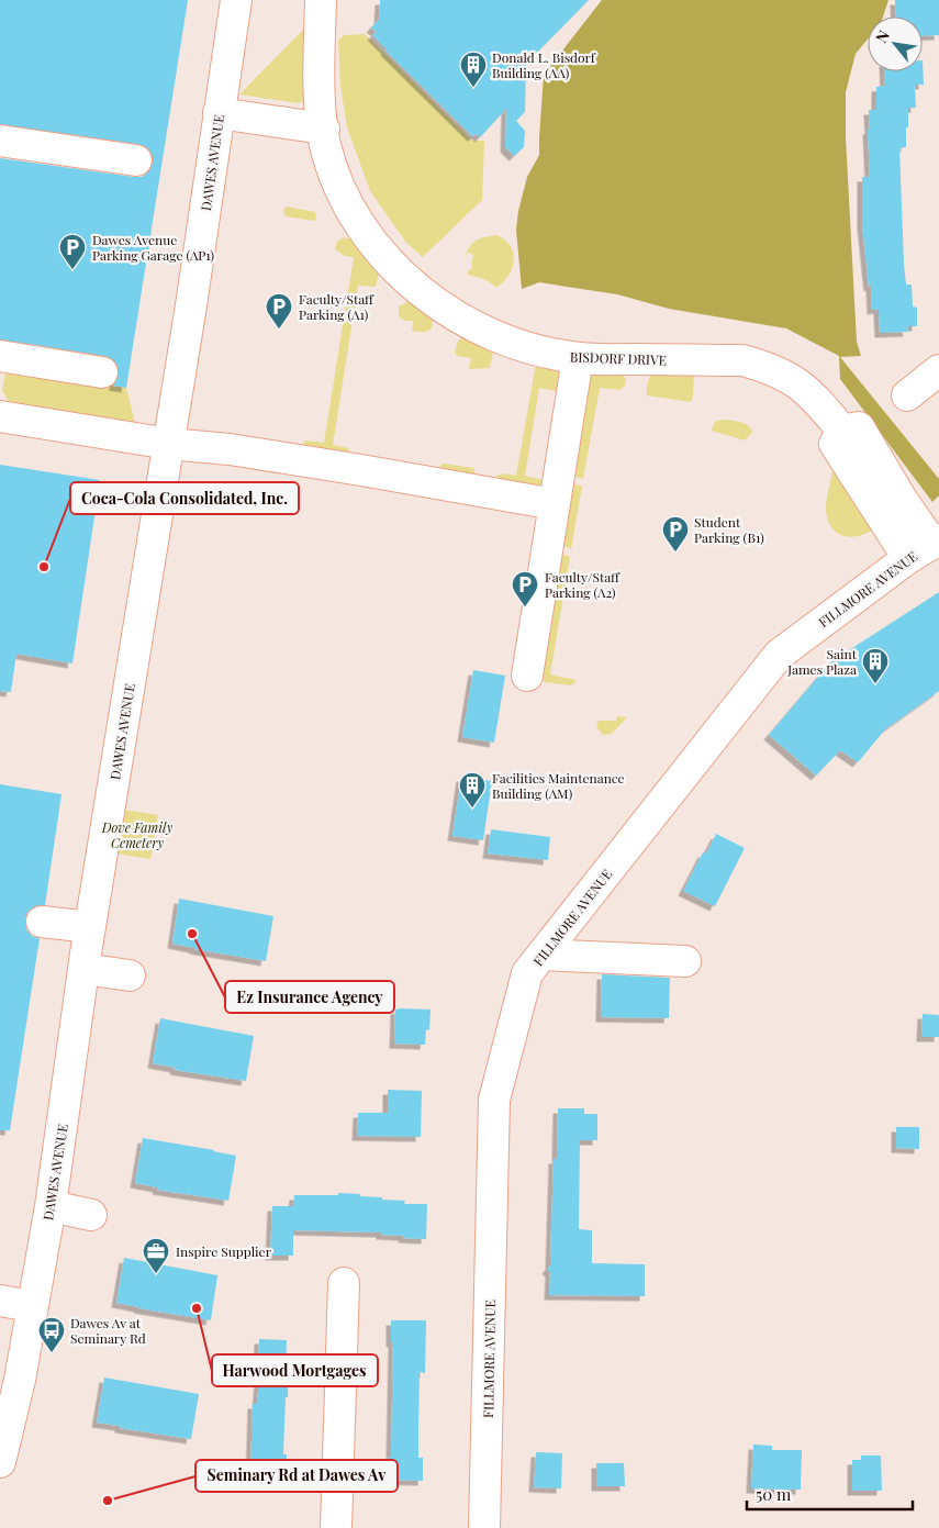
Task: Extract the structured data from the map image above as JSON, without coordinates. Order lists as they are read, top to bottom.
{
  "streets": {
    "street": ["DAWES AVENUE", "BISDORF DRIVE", "FILLMORE AVENUE"]
  },
  "crossings": [
    ["BISDORF DRIVE", "FILLMORE AVENUE"]
  ],
  "parks": ["Dove Family Cemetery"],
  "places": {
    "building": ["Donald L. Bisdorf Building (AA)", "Saint James Plaza", "Facilities Maintenance Building (AM)"],
    "parking": [
      "Dawes Avenue Parking Garage (AP1)",
      "Faculty/Staff Parking (A1)",
      "Student Parking (B1)",
      "Faculty/Staff Parking (A2)"
    ],
    "other": [
      "Coca-Cola Consolidated, Inc.",
      "Ez Insurance Agency",
      "Harwood Mortgages",
      "Seminary Rd at Dawes Av"
    ],
    "office": ["Inspire Supplier"],
    "bus stop": ["Dawes Av at Seminary Rd"]
  },
  "scale_bar": "50 m",
  "north": "top left"
}
